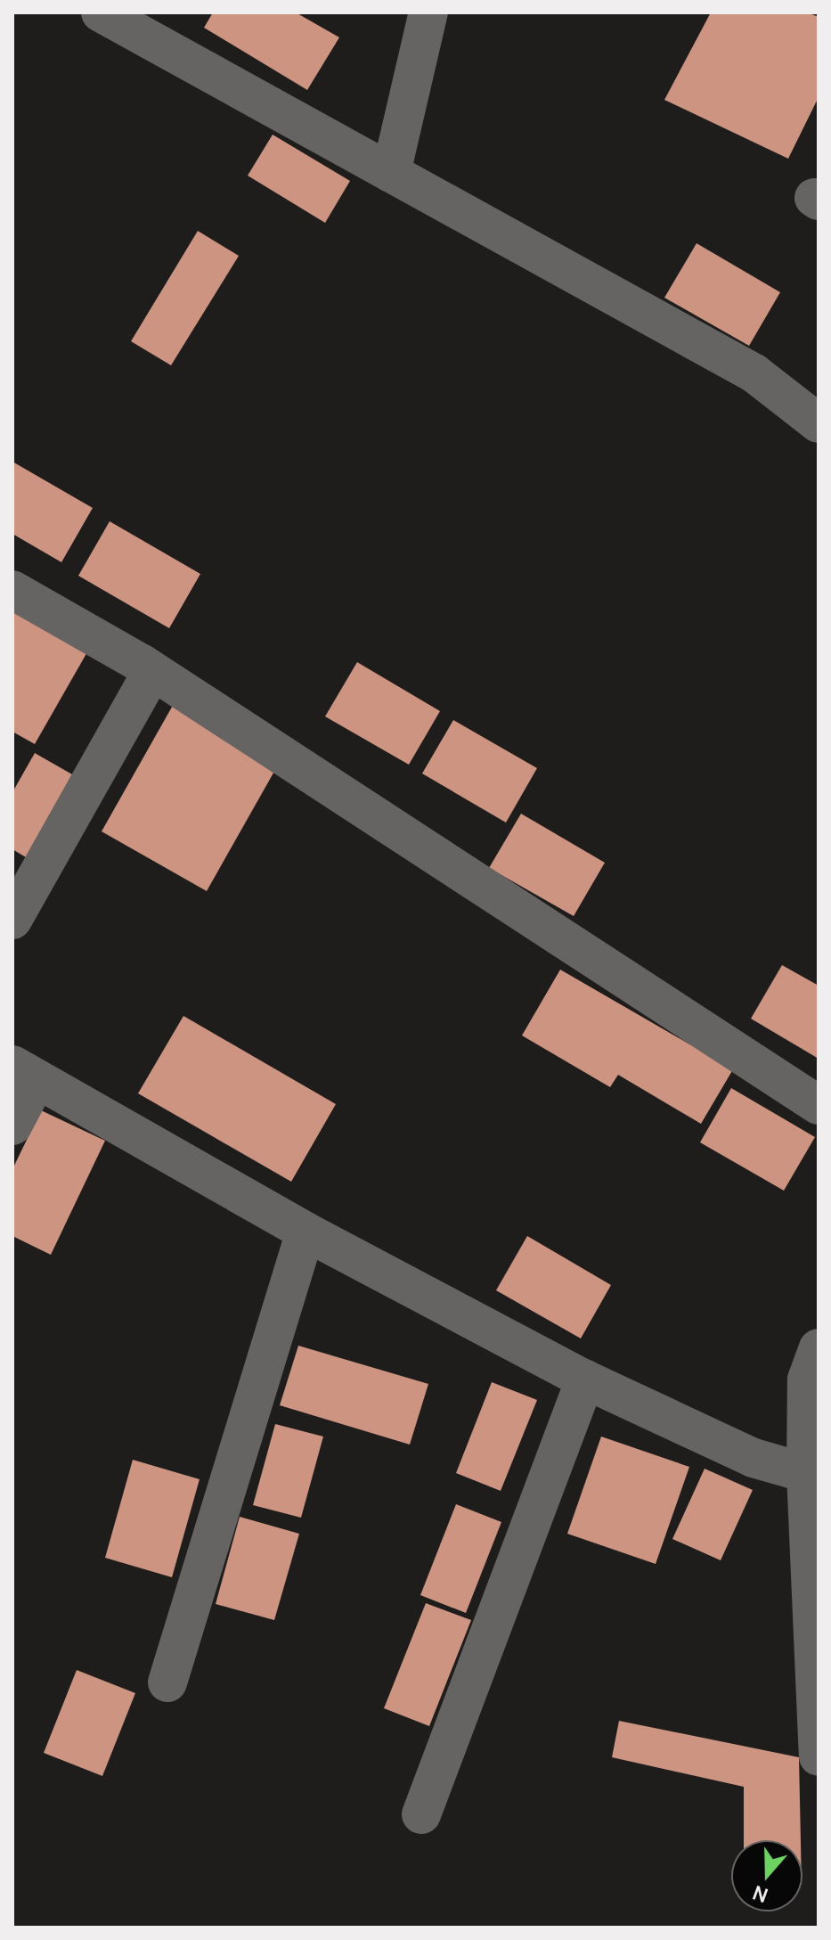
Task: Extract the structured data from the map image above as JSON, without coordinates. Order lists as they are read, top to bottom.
{
  "north": "bottom"
}
